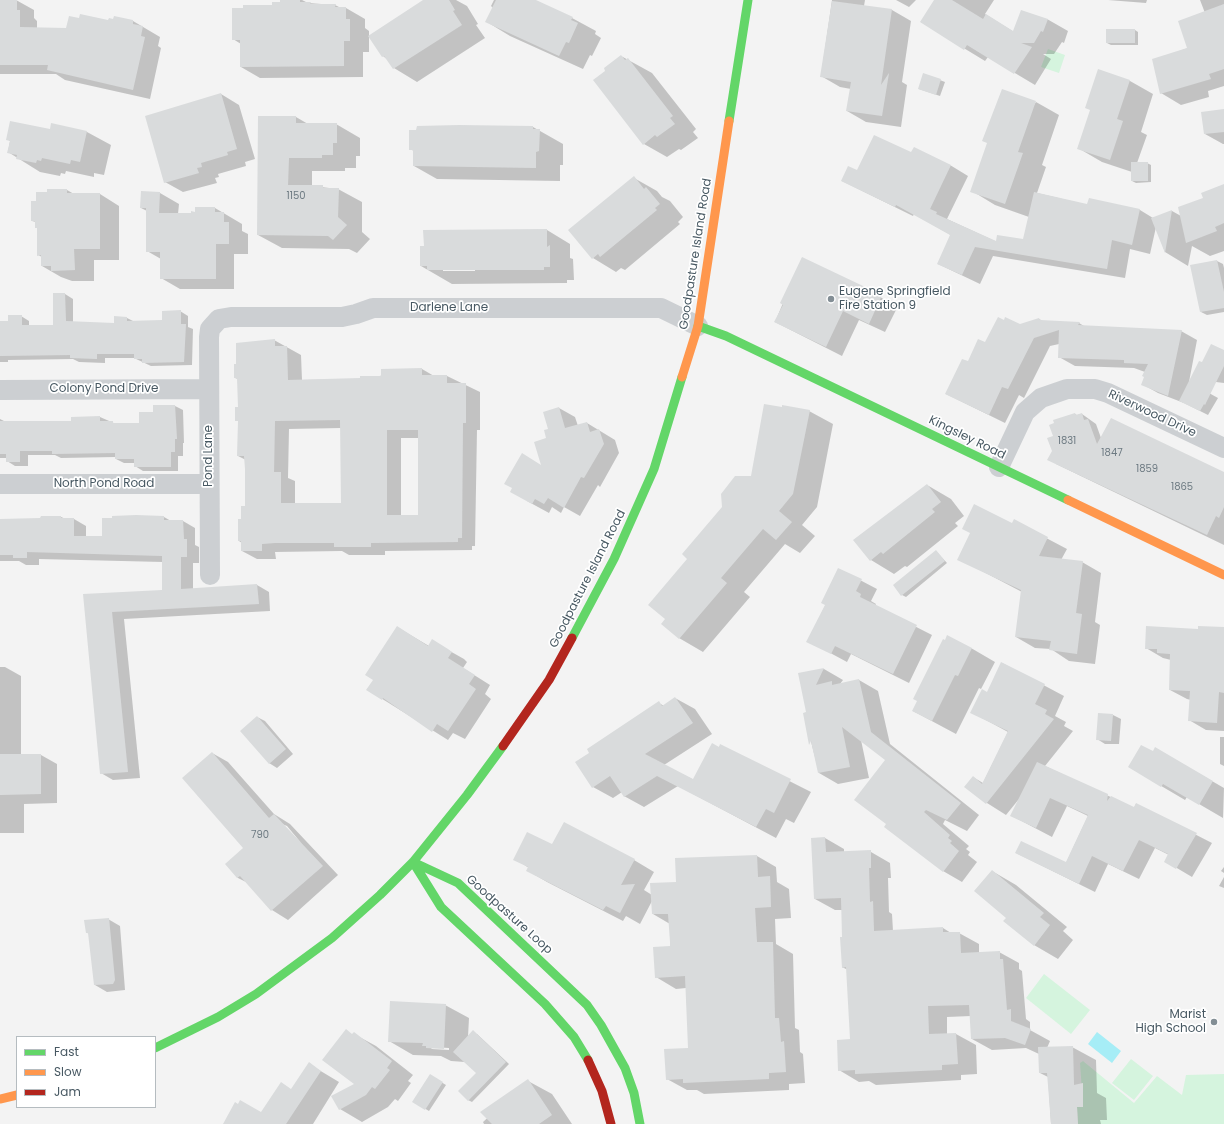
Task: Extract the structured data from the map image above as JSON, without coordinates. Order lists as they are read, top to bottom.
{
  "streets": {
    "main road": ["Goodpasture Island Road", "Kingsley Road", "Goodpasture Loop"],
    "street": [
      "Darlene Lane",
      "Colony Pond Drive",
      "Riverwood Drive",
      "Pond Lane",
      "North Pond Road"
    ]
  },
  "crossings": [
    ["Goodpasture Island Road", "Darlene Lane"],
    ["Goodpasture Island Road", "Kingsley Road"],
    ["Goodpasture Island Road", "Goodpasture Loop"],
    ["Darlene Lane", "Kingsley Road"],
    ["Darlene Lane", "Pond Lane"],
    ["Colony Pond Drive", "Pond Lane"],
    ["Riverwood Drive", "Kingsley Road"],
    ["Pond Lane", "North Pond Road"]
  ],
  "places": ["Eugene Springfield Fire Station 9", "Marist High School"],
  "house_numbers": [
    "1150",
    "1831",
    "1847",
    "1859",
    "1865",
    "790"
  ],
  "legend": ["Fast", "Slow", "Jam"]
}
